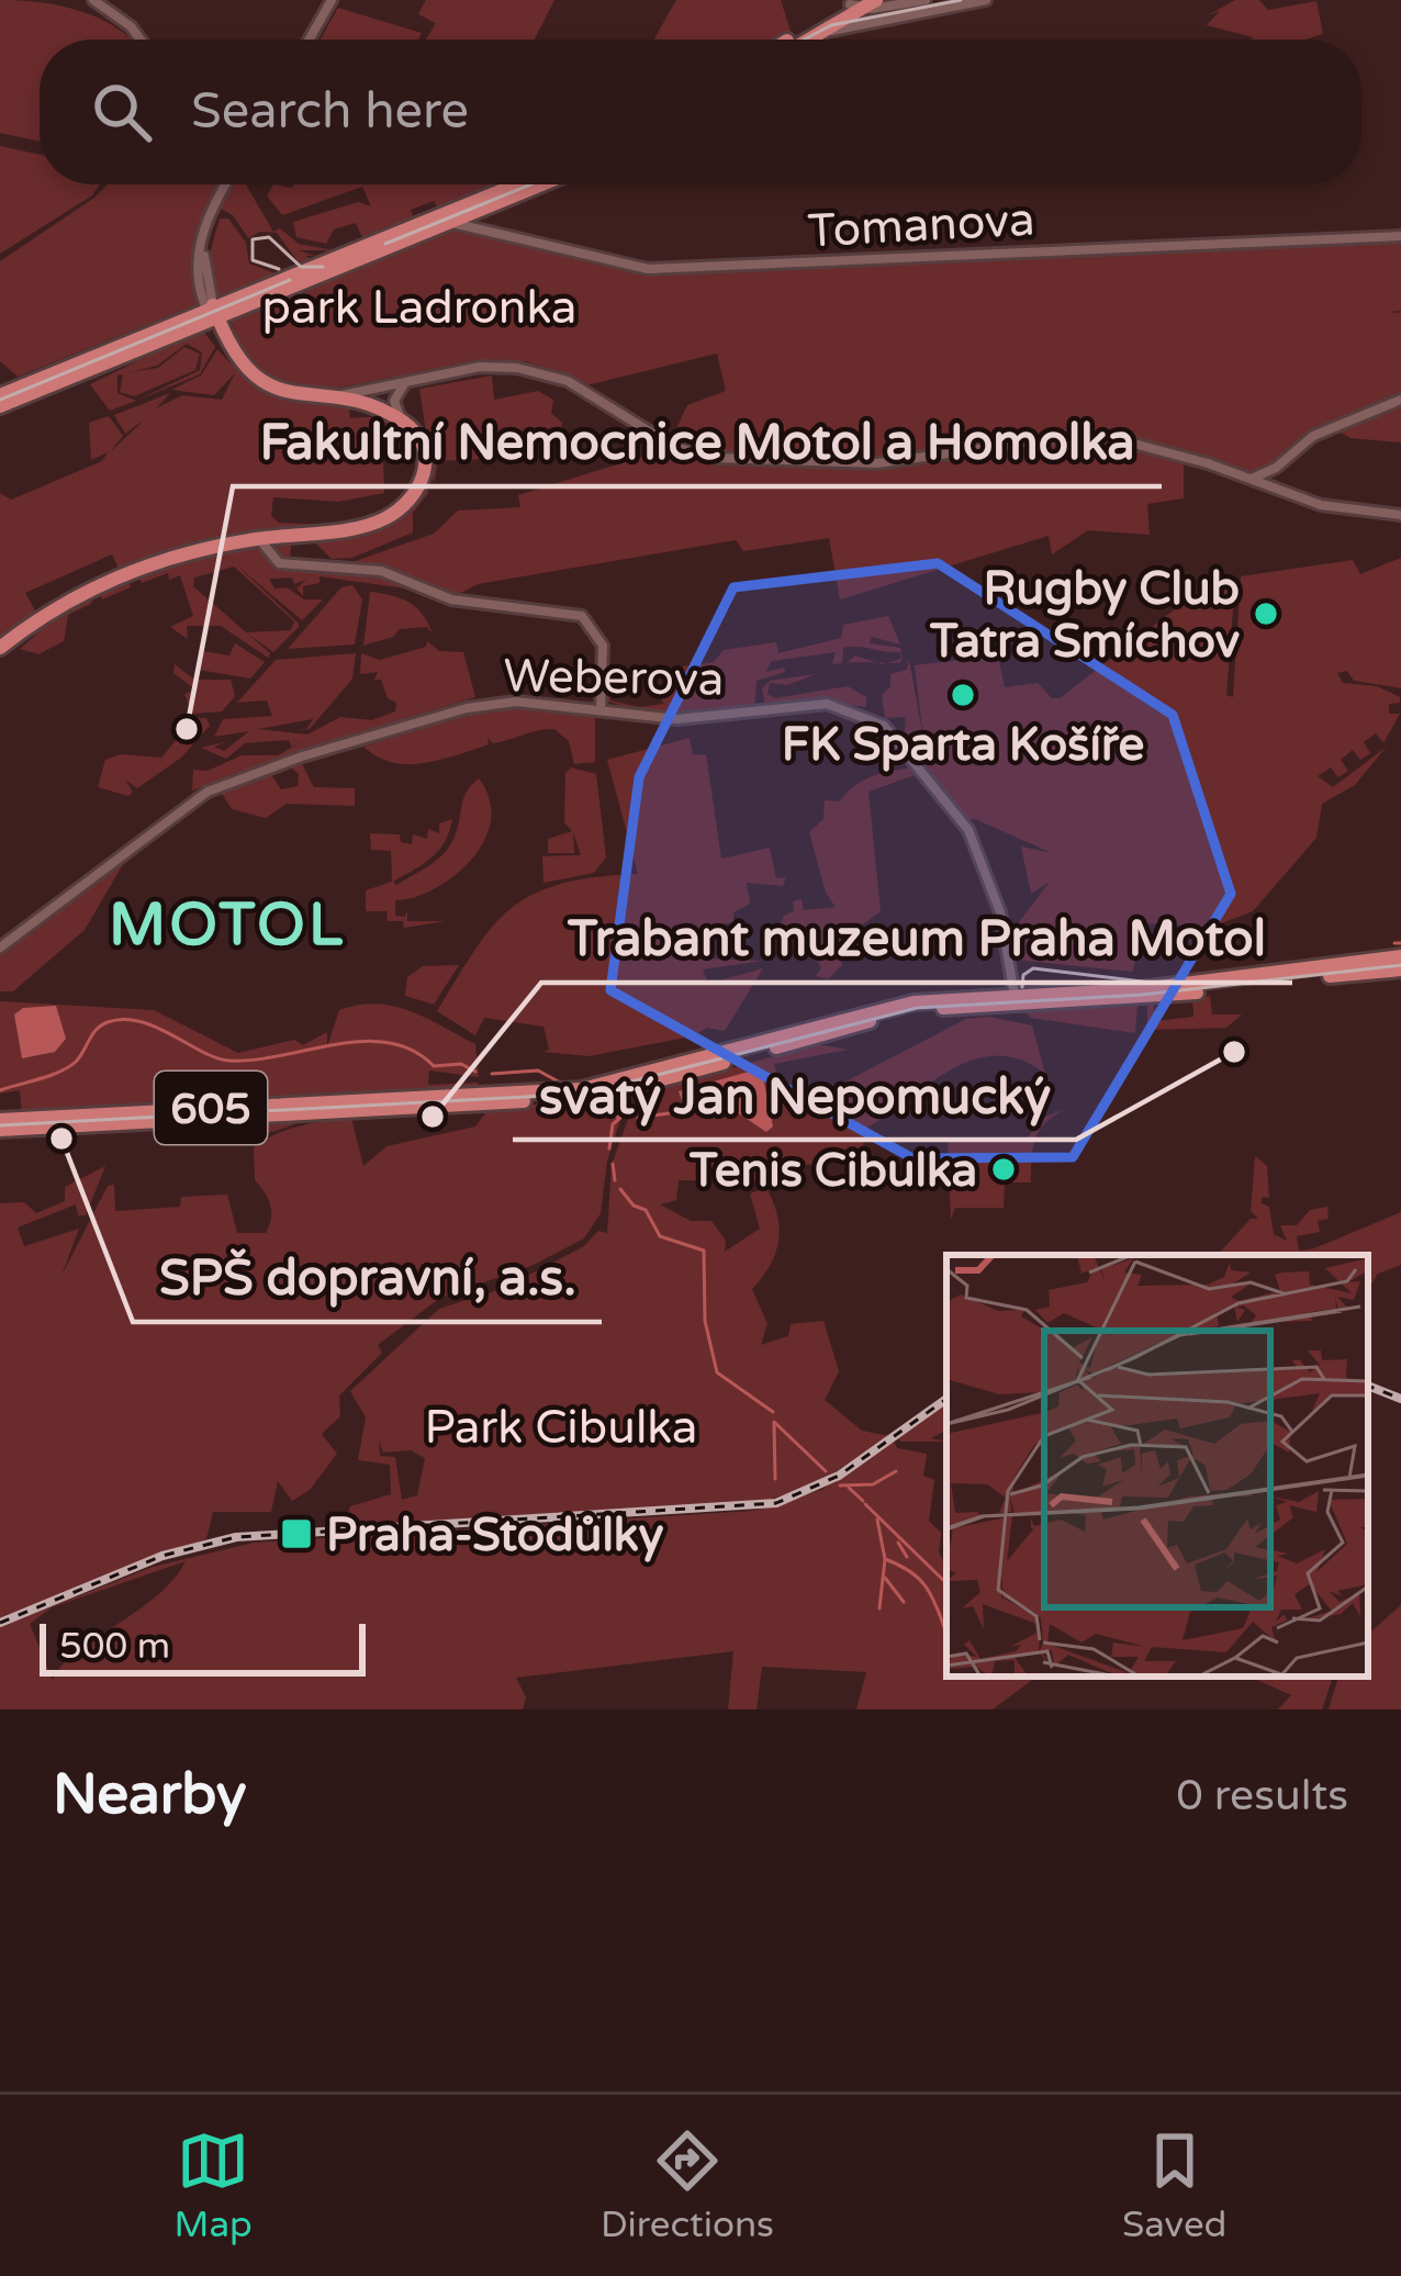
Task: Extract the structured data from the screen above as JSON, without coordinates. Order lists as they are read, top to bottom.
{
  "streets": {
    "main road": ["605"],
    "street": ["Tomanova", "Weberova"]
  },
  "crossings": [
    ["Weberova", "605"]
  ],
  "districts": ["MOTOL"],
  "parks": ["park Ladronka", "Park Cibulka"],
  "places": {
    "other": [
      "Rugby Club Tatra Smíchov",
      "FK Sparta Košíře",
      "Fakultní Nemocnice Motol a Homolka",
      "svatý Jan Nepomucký",
      "Trabant muzeum Praha Motol",
      "SPŠ dopravní, a.s.",
      "Tenis Cibulka"
    ],
    "transit": ["Praha-Stodůlky"]
  },
  "scale_bar": "500 m",
  "page": {
    "search": "Search here",
    "scale": "500 m",
    "heading": ["Nearby", "0 results"],
    "nav": ["Map", "Directions", "Saved"]
  }
}
